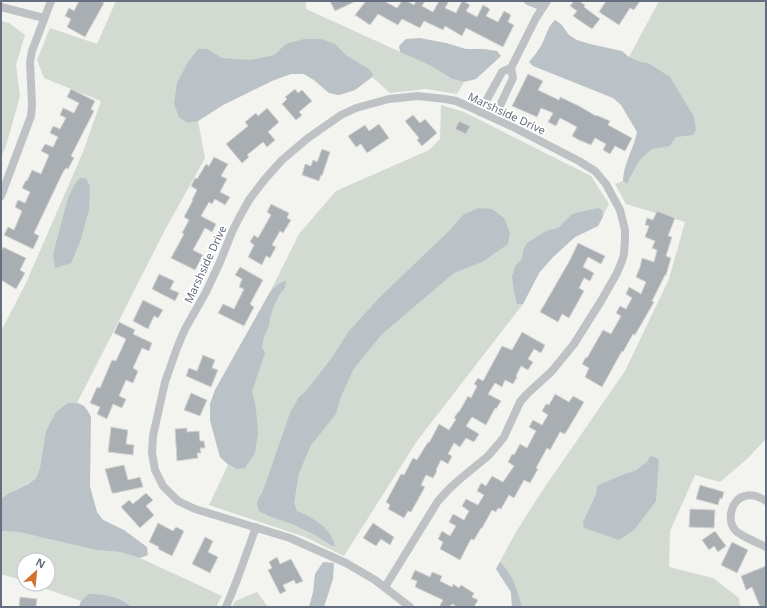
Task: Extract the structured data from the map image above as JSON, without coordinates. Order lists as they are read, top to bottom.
{
  "streets": {
    "street": ["Marshside Drive"]
  },
  "north": "top right"
}
